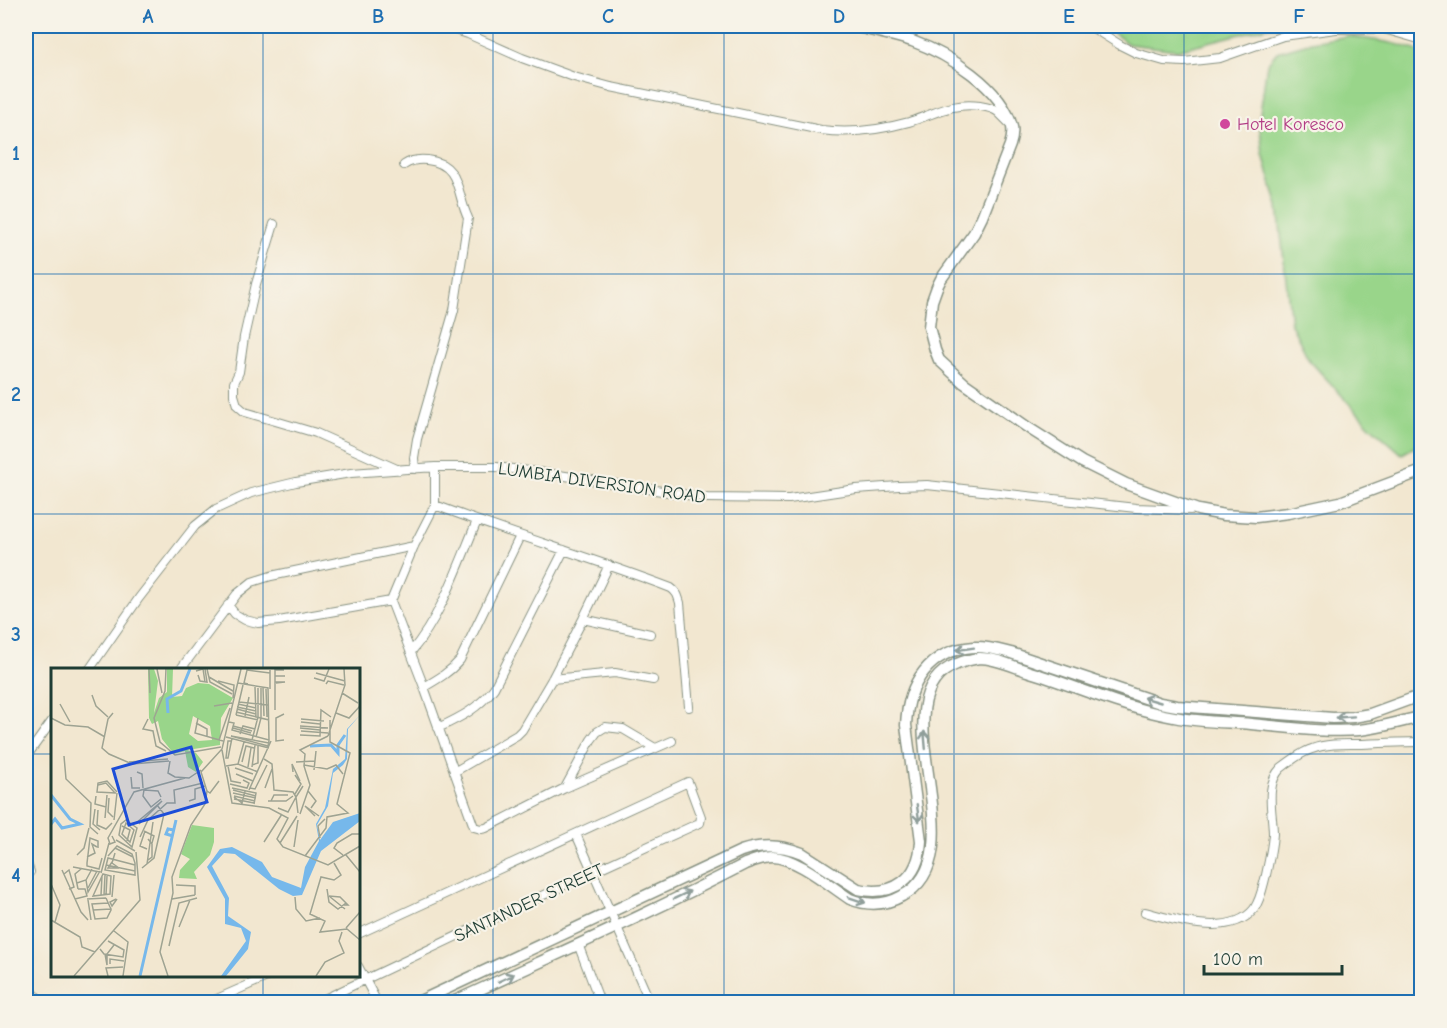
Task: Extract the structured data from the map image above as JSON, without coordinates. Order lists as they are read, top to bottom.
{
  "streets": {
    "street": ["LUMBIA DIVERSION ROAD", "SANTANDER STREET"]
  },
  "places": ["Hotel Koresco"],
  "scale_bar": "100 m",
  "grid": {
    "columns": [
      "A",
      "B",
      "C",
      "D",
      "E",
      "F"
    ],
    "rows": [
      "1",
      "2",
      "3",
      "4"
    ]
  }
}
